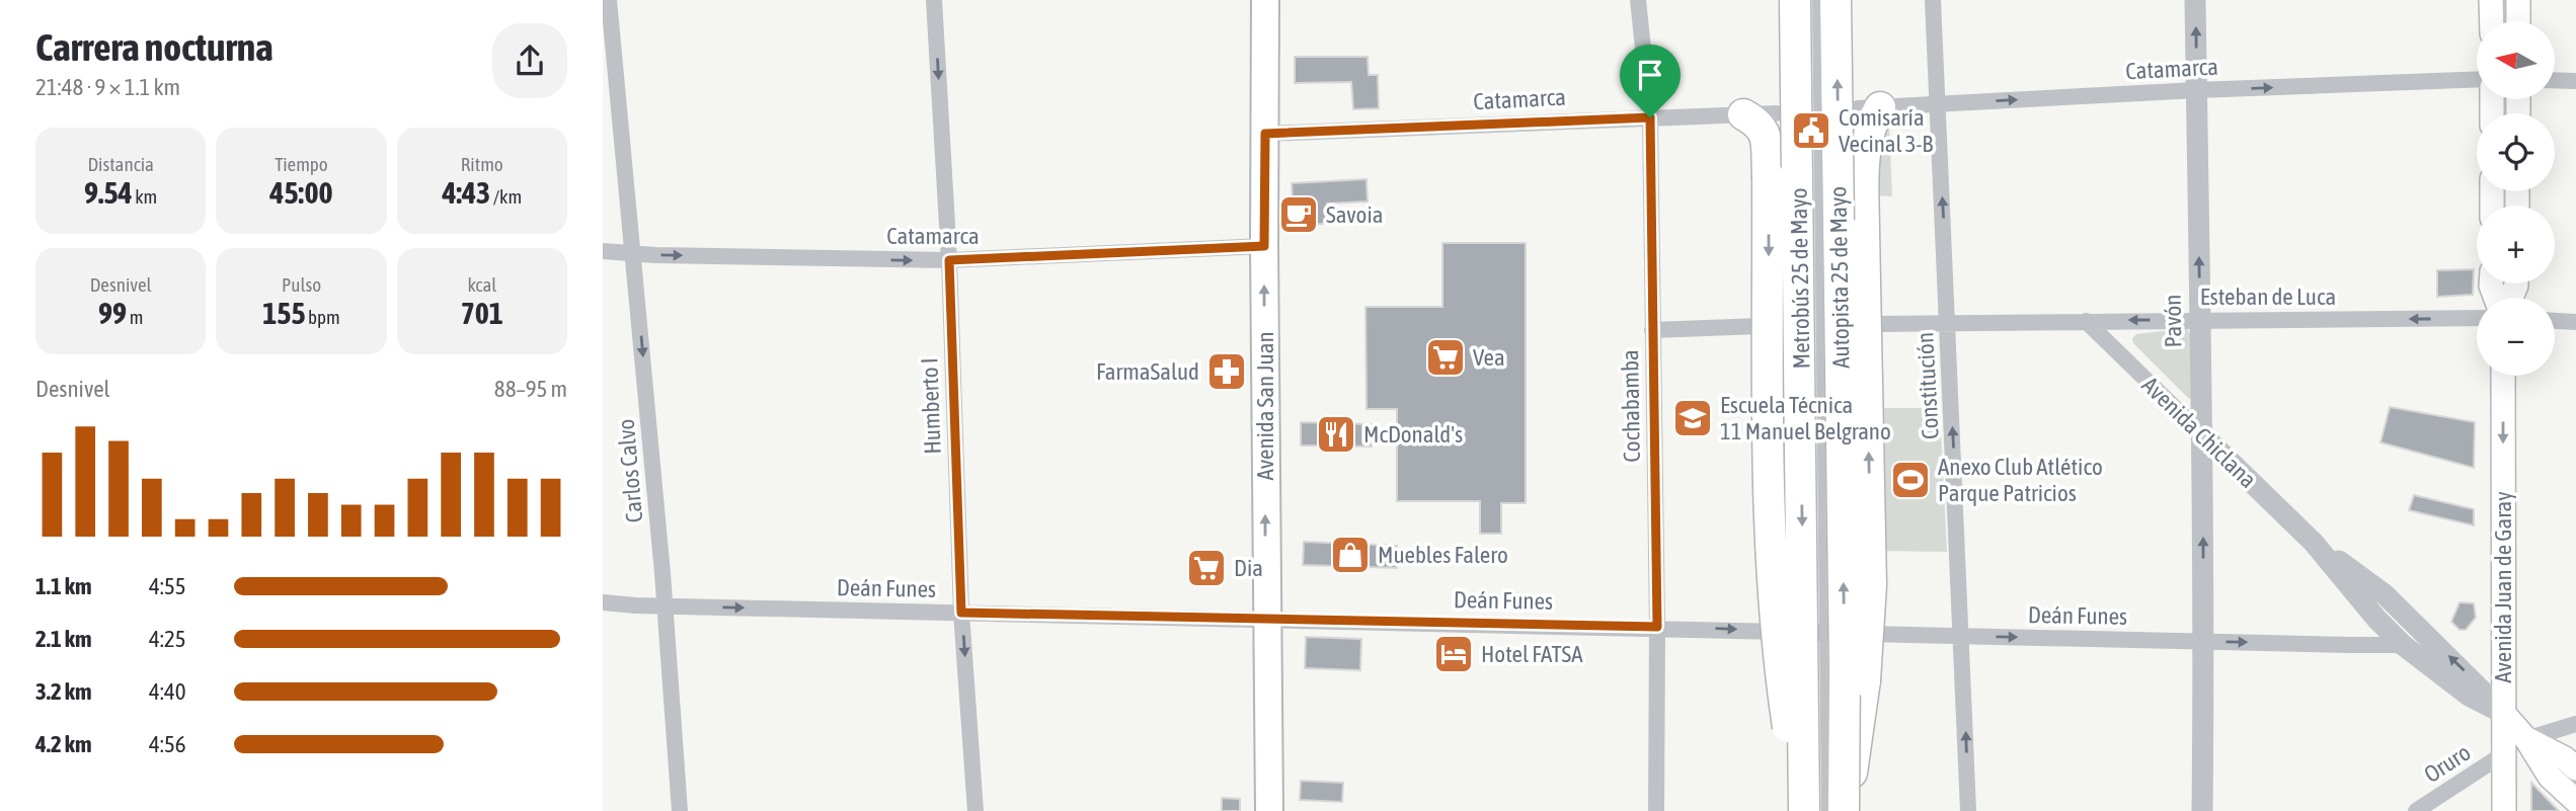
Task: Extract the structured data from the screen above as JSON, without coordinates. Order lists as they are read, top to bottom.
{
  "streets": {
    "highway": ["Autopista 25 de Mayo"],
    "main road": ["Avenida San Juan", "Avenida Chiclana", "Avenida Juan de Garay"],
    "street": [
      "Catamarca",
      "Esteban de Luca",
      "Pavón",
      "Constitución",
      "Humberto I",
      "Cochabamba",
      "Carlos Calvo",
      "Deán Funes",
      "Oruro"
    ],
    "lane": ["Metrobús 25 de Mayo"]
  },
  "crossings": [
    ["Catamarca", "Pavón"],
    ["Catamarca", "Constitución"],
    ["Catamarca", "Humberto I"],
    ["Catamarca", "Avenida San Juan"],
    ["Catamarca", "Cochabamba"],
    ["Catamarca", "Carlos Calvo"],
    ["Esteban de Luca", "Pavón"],
    ["Esteban de Luca", "Constitución"],
    ["Esteban de Luca", "Avenida Chiclana"],
    ["Pavón", "Avenida Chiclana"],
    ["Pavón", "Deán Funes"],
    ["Constitución", "Deán Funes"],
    ["Humberto I", "Deán Funes"],
    ["Avenida San Juan", "Deán Funes"],
    ["Cochabamba", "Deán Funes"],
    ["Avenida Chiclana", "Avenida Juan de Garay"],
    ["Avenida Chiclana", "Deán Funes"],
    ["Carlos Calvo", "Deán Funes"],
    ["Avenida Juan de Garay", "Oruro"]
  ],
  "one_way": [
    "Catamarca",
    "Esteban de Luca",
    "Pavón",
    "Constitución",
    "Humberto I",
    "Avenida San Juan",
    "Carlos Calvo",
    "Avenida Juan de Garay",
    "Deán Funes"
  ],
  "places": {
    "public building": ["Comisaría Vecinal 3-B"],
    "cafe": ["Savoia"],
    "supermarket": ["Vea", "Dia"],
    "pharmacy": ["FarmaSalud"],
    "school or university": ["Escuela Técnica 11 Manuel Belgrano"],
    "restaurant": ["McDonald's"],
    "sports": ["Anexo Club Atlético Parque Patricios"],
    "shop": ["Muebles Falero"],
    "hotel": ["Hotel FATSA"]
  },
  "north": "left",
  "page": {
    "heading": ["Carrera nocturna", "21:48 · 9 × 1.1 km"],
    "map_buttons": ["+", "−"],
    "stats": [
      ["Distancia", "9.54 km"],
      ["Tiempo", "45:00"],
      ["Ritmo", "4:43 /km"],
      ["Desnivel", "99 m"],
      ["Pulso", "155 bpm"],
      ["kcal", "701"]
    ],
    "chart": ["Desnivel", "88–95 m"],
    "list": [
      {
        "name": "1.1 km",
        "note": "4:55"
      },
      {
        "name": "2.1 km",
        "note": "4:25"
      },
      {
        "name": "3.2 km",
        "note": "4:40"
      },
      {
        "name": "4.2 km",
        "note": "4:56"
      }
    ]
  }
}
